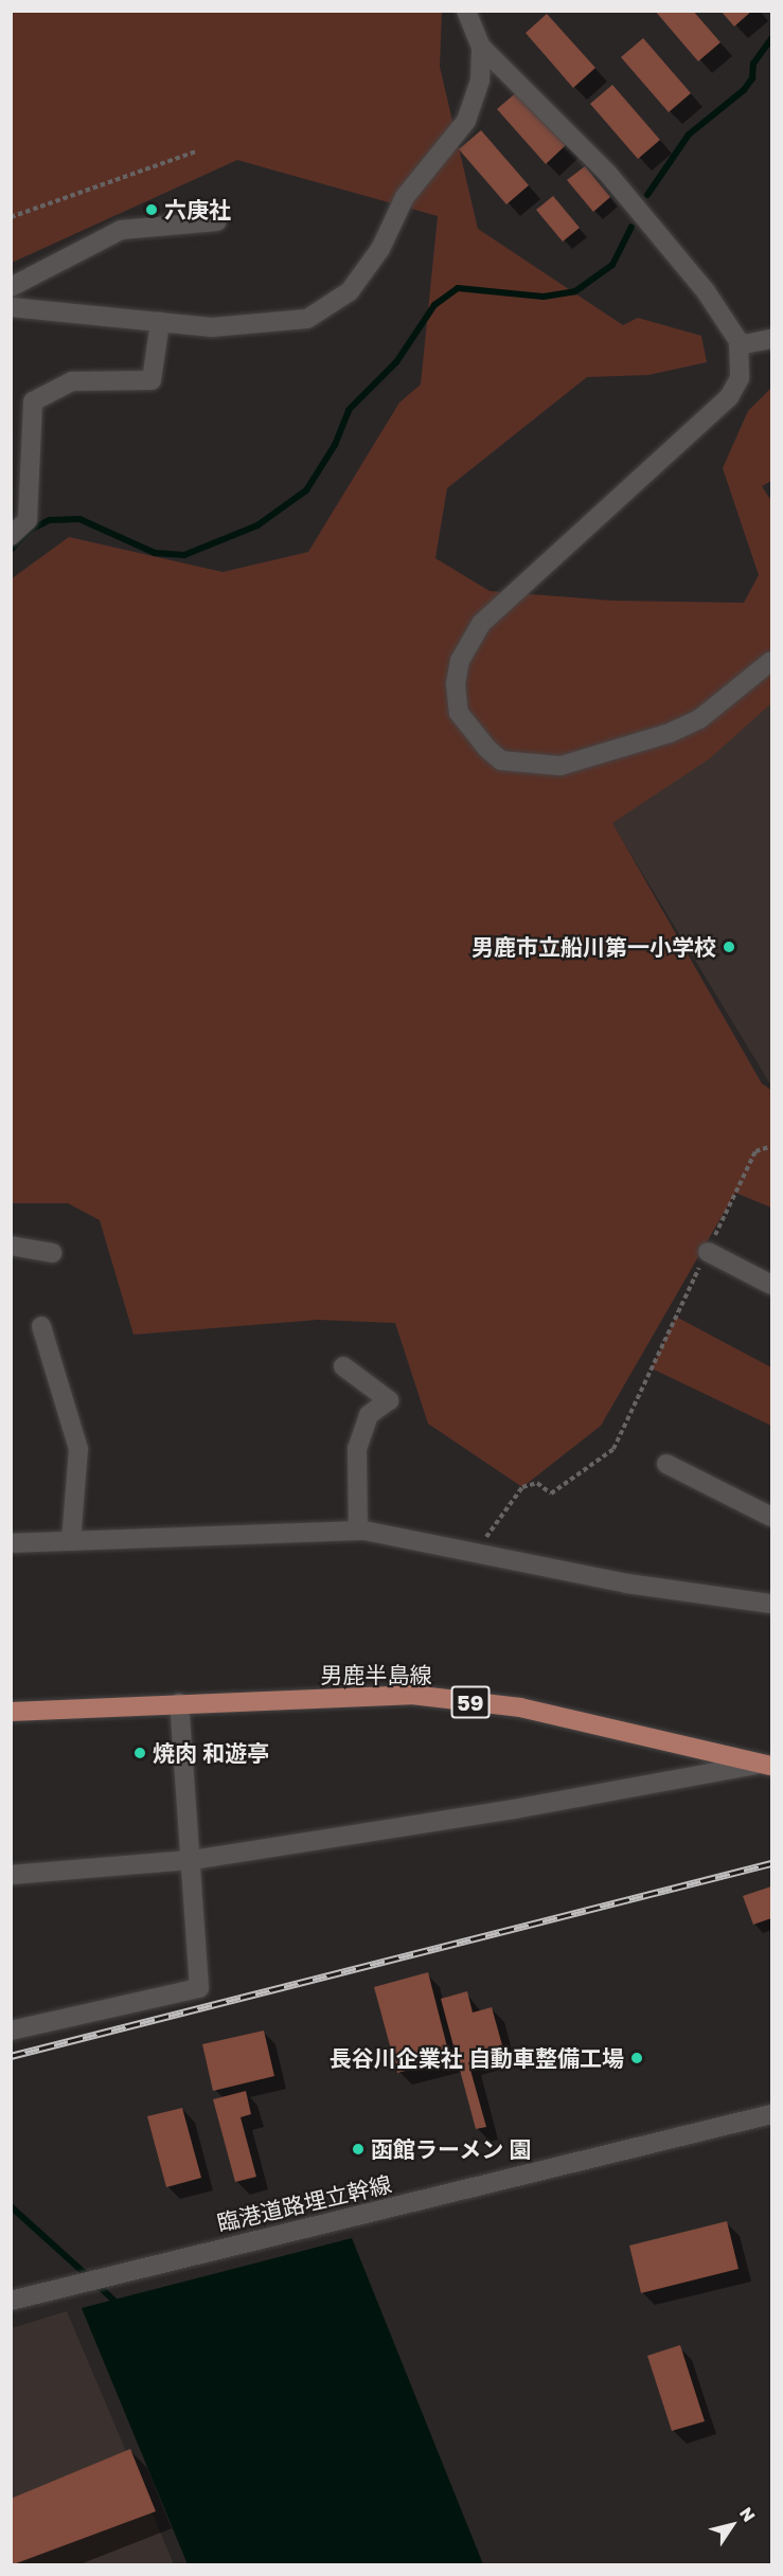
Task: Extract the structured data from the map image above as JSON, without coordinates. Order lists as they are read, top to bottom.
{
  "streets": {
    "main road": ["男鹿半島線", "59"],
    "street": ["臨港道路埋立幹線"]
  },
  "places": [
    "六庚社",
    "男鹿市立船川第一小学校",
    "焼肉 和遊亭",
    "長谷川企業社 自動車整備工場",
    "函館ラーメン 園"
  ],
  "north": "top right"
}
